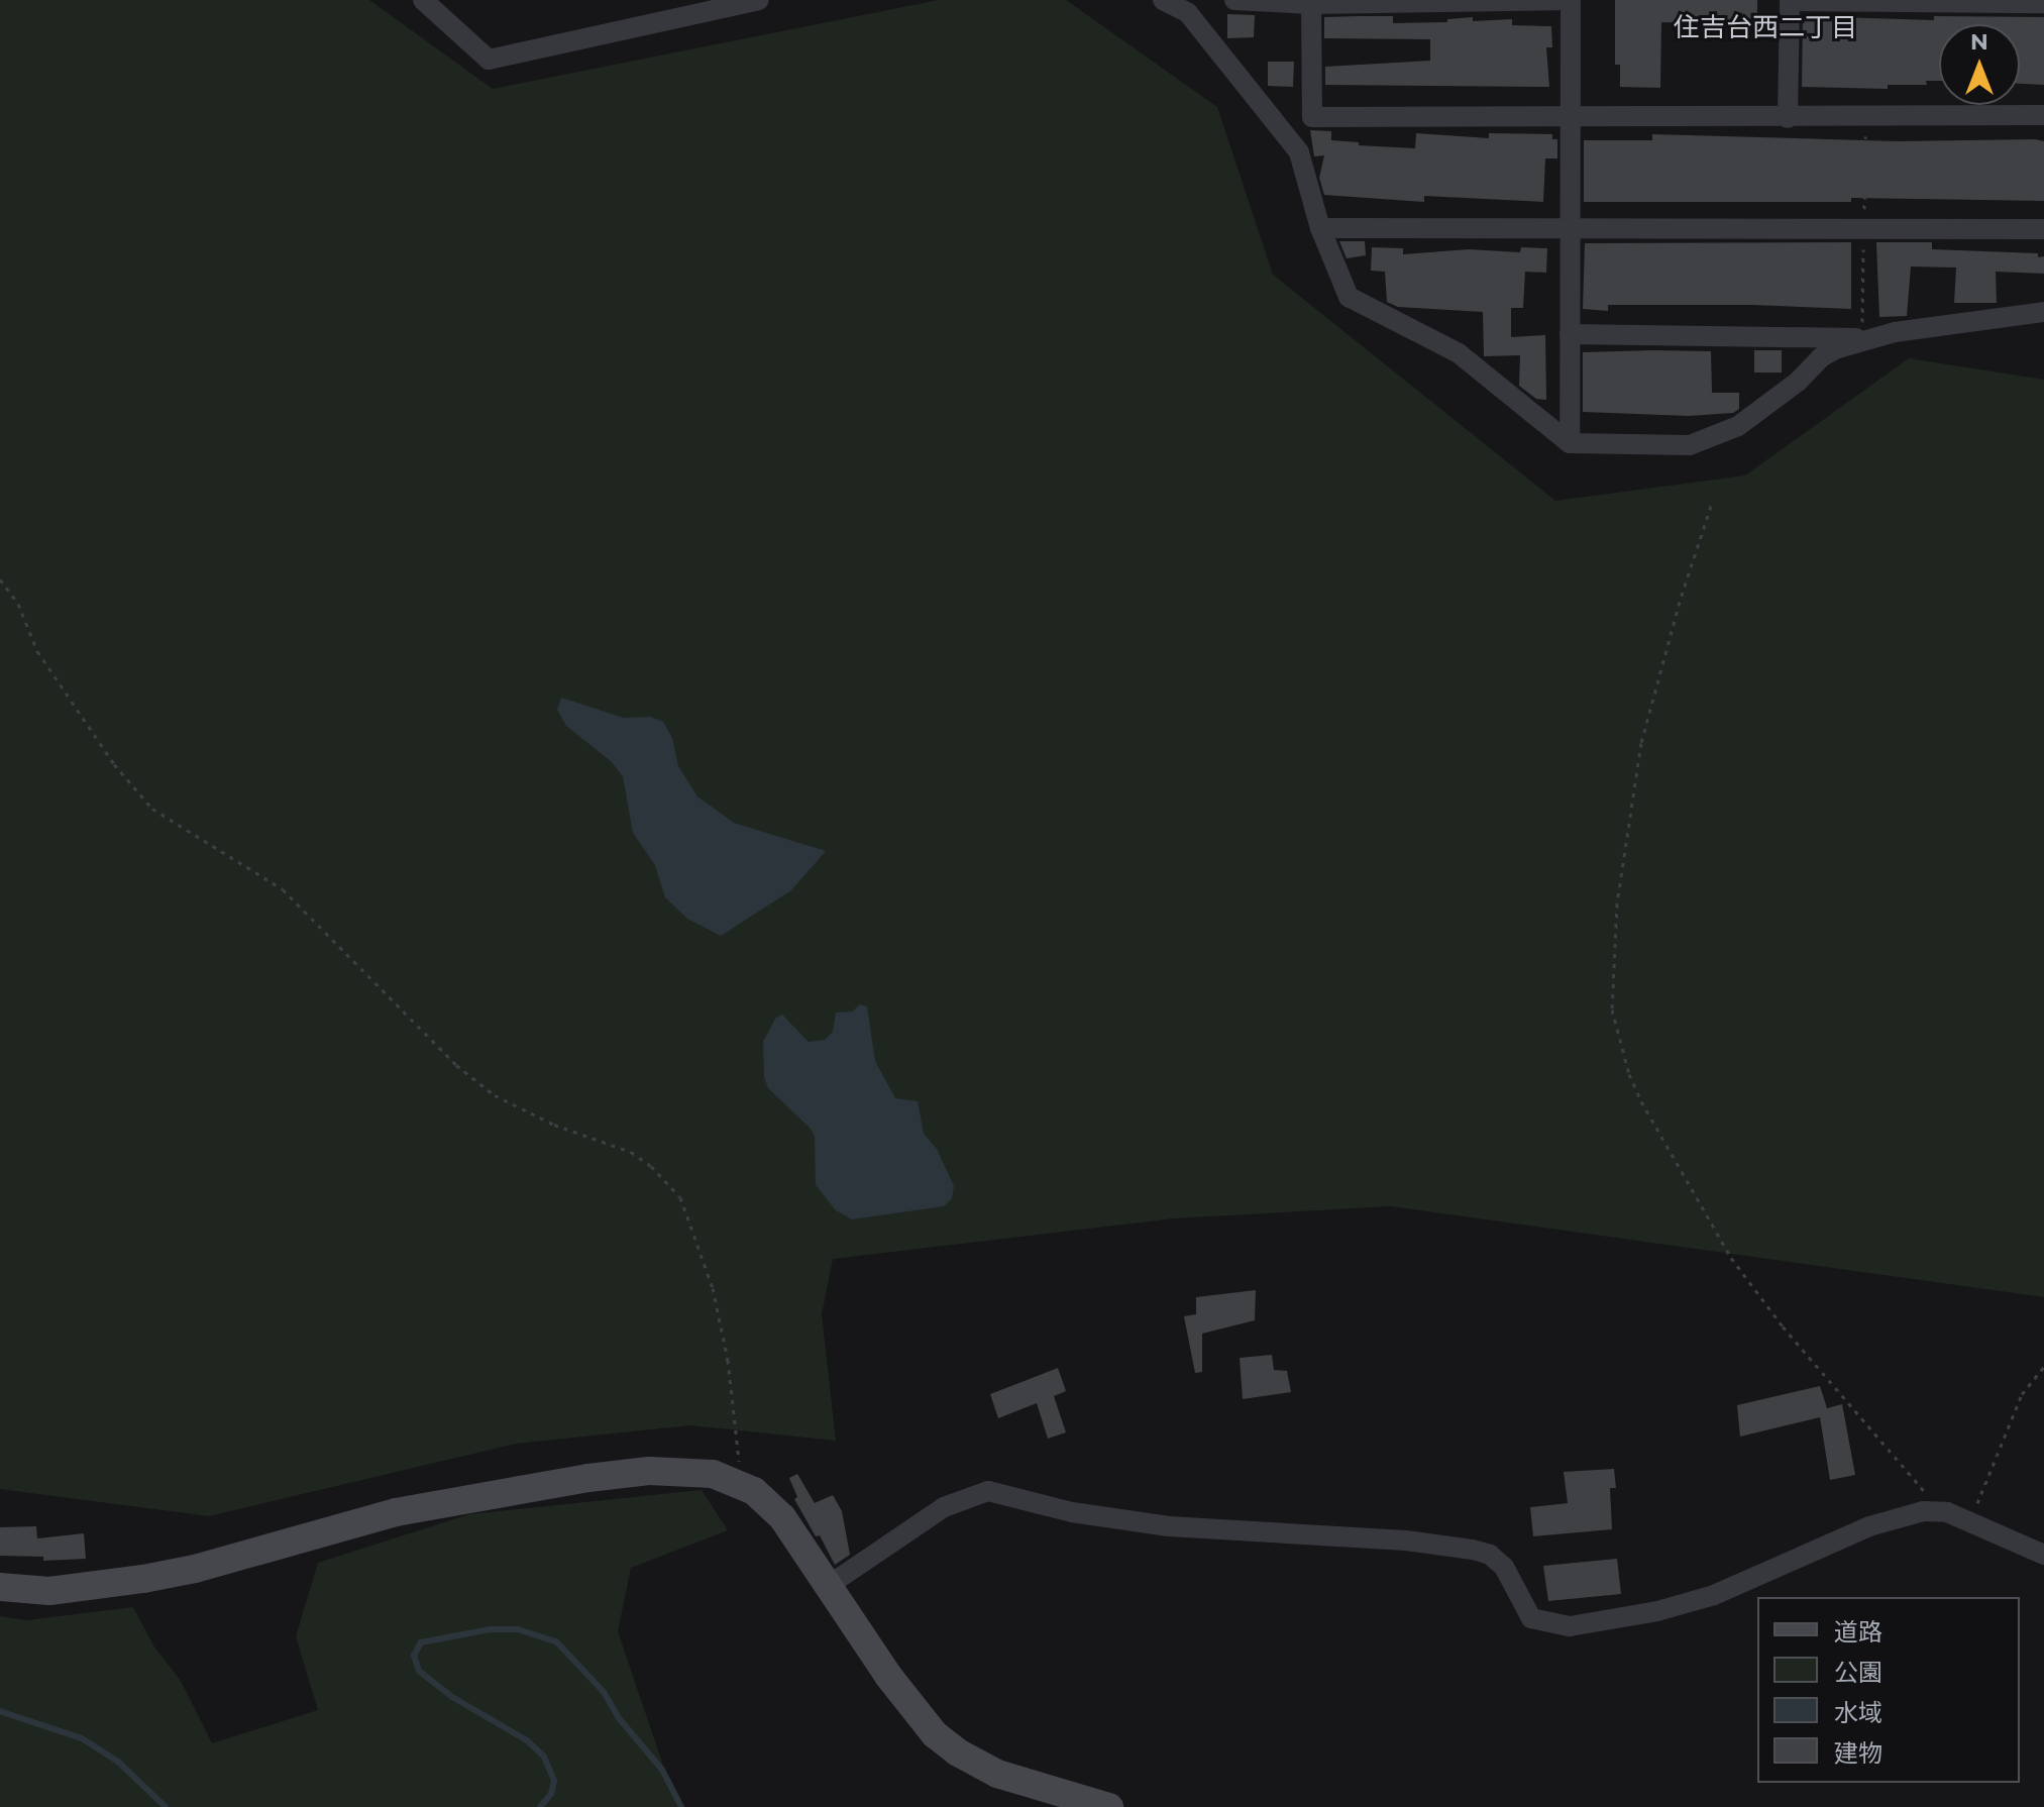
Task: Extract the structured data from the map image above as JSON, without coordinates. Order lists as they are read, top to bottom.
{
  "districts": ["住吉台西二丁目"],
  "legend": [
    "道路",
    "公園",
    "水域",
    "建物"
  ],
  "north": "top"
}
